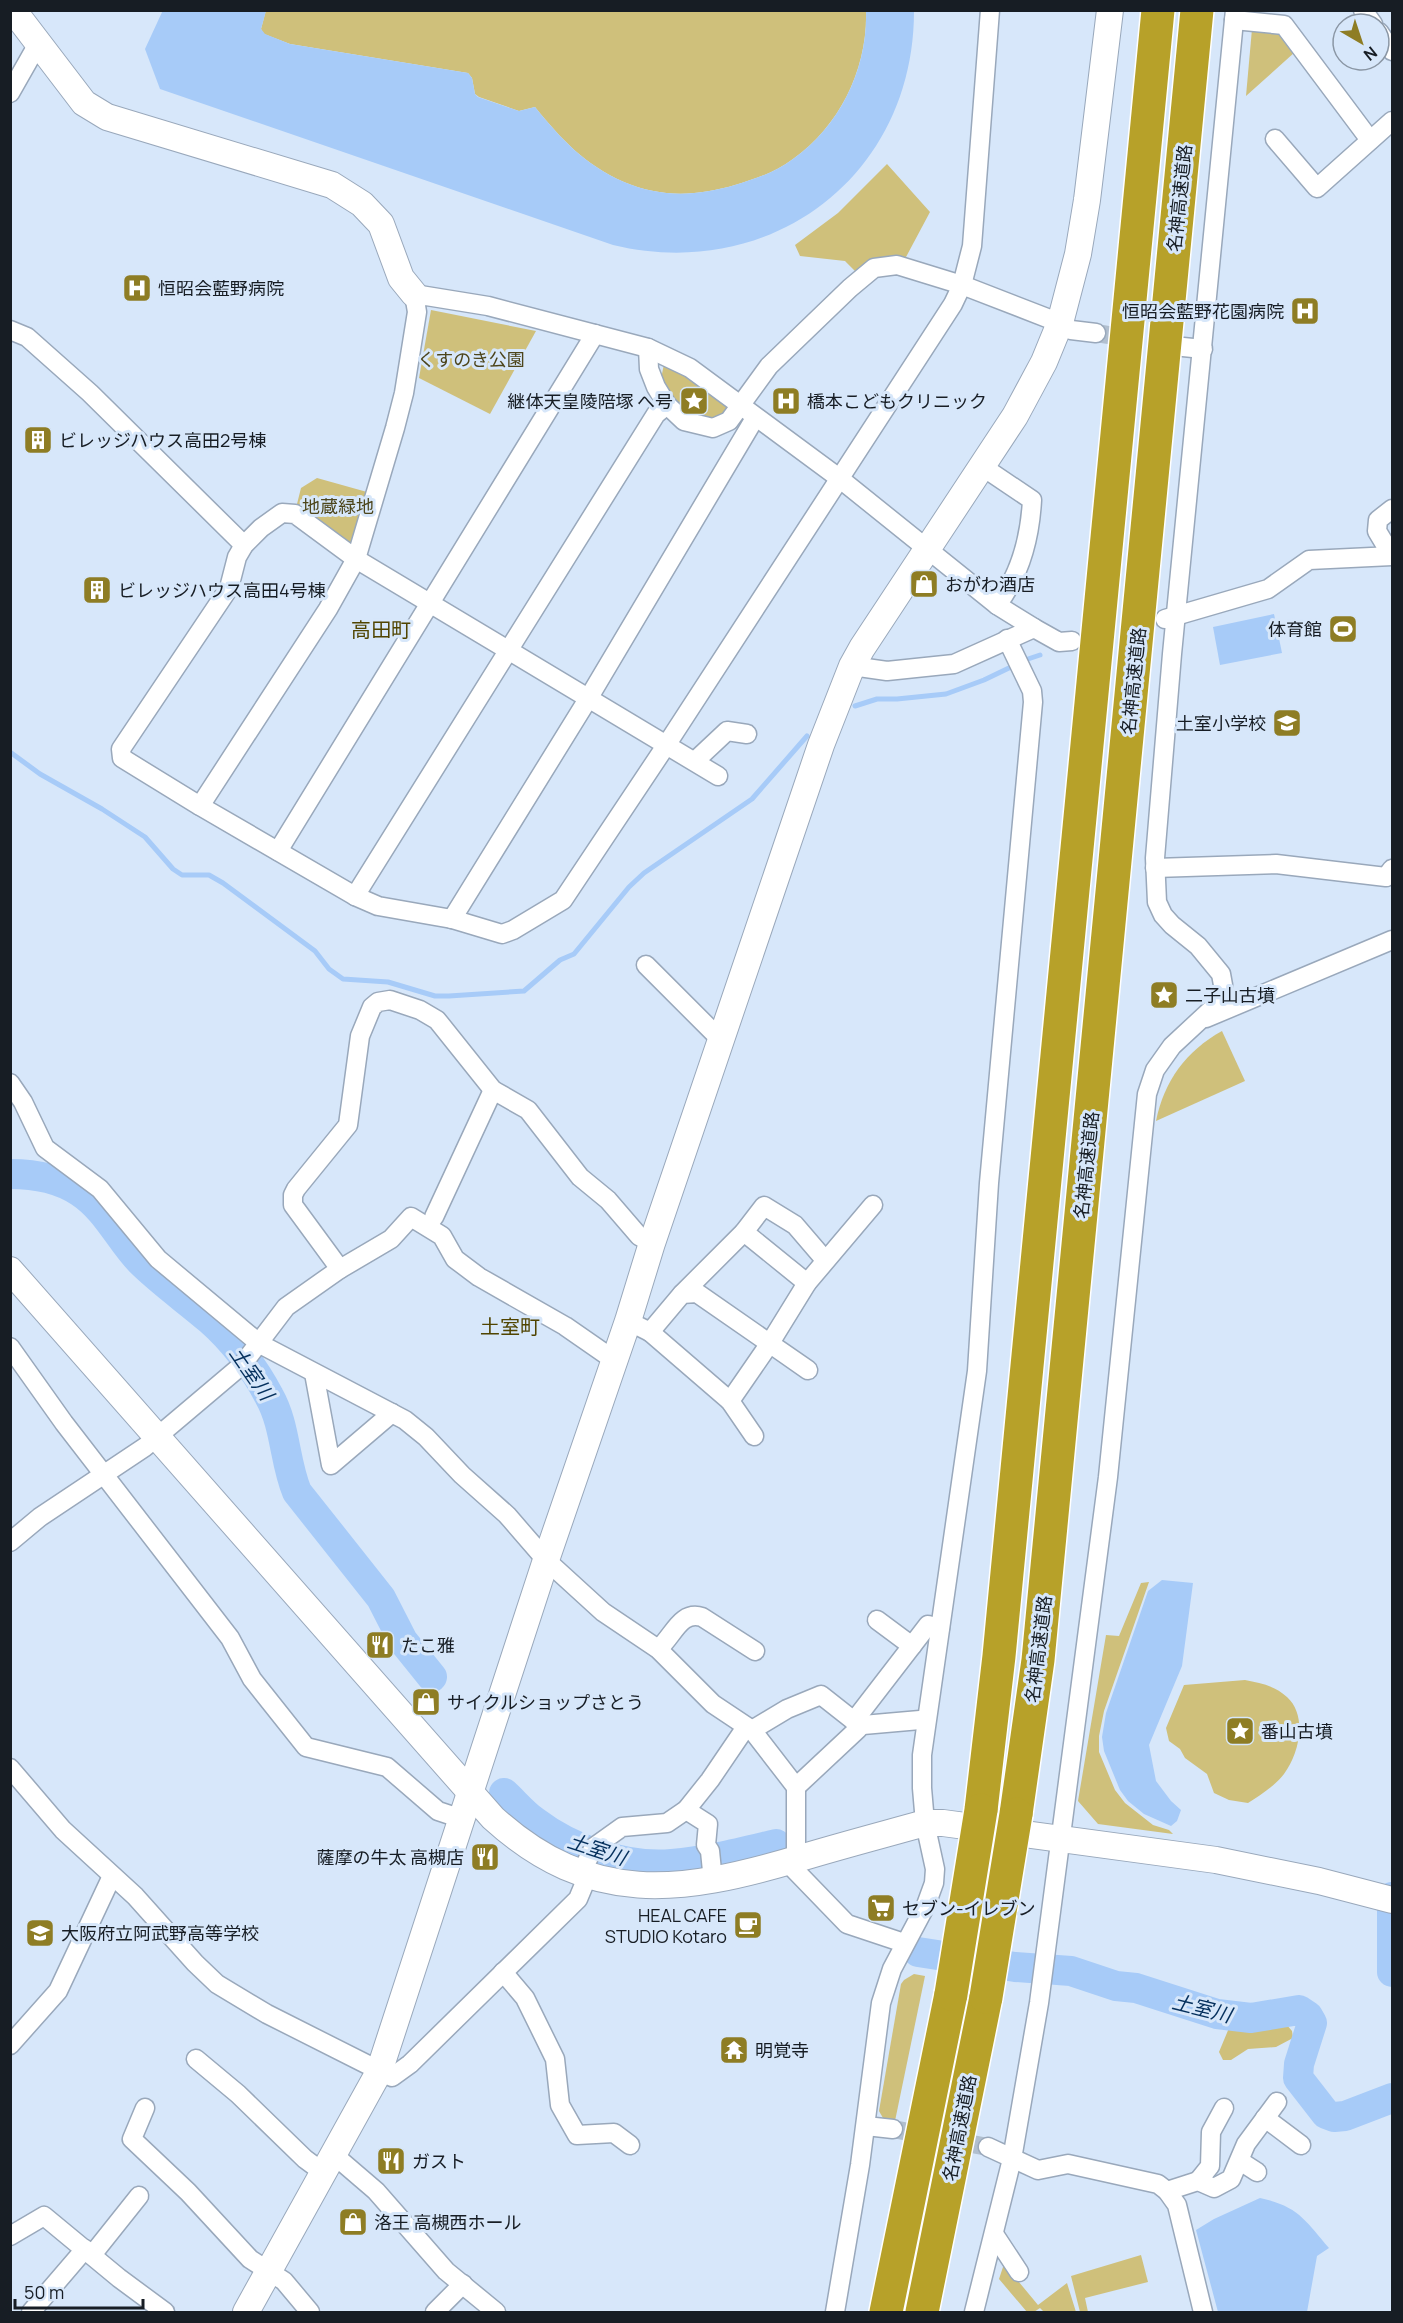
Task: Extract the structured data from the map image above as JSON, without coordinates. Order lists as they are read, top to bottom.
{
  "streets": {
    "highway": ["名神高速道路"]
  },
  "districts": ["高田町", "土室町"],
  "water": ["土室川"],
  "parks": ["くすのき公園", "地蔵緑地"],
  "places": {
    "hospital": ["恒昭会藍野病院", "恒昭会藍野花園病院", "橋本こどもクリニック"],
    "place": ["継体天皇陵陪塚 へ号", "二子山古墳", "番山古墳"],
    "building": ["ビレッジハウス高田2号棟", "ビレッジハウス高田4号棟"],
    "shop": ["おがわ酒店", "サイクルショップさとう", "洛王 高槻西ホール"],
    "sports": ["体育館"],
    "school or university": ["土室小学校", "大阪府立阿武野高等学校"],
    "restaurant": ["たこ雅", "薩摩の牛太 高槻店", "ガスト"],
    "supermarket": ["セブン-イレブン"],
    "cafe": ["HEAL CAFE STUDIO Kotaro"],
    "temple": ["明覚寺"]
  },
  "scale_bar": "50 m",
  "north": "bottom right"
}
